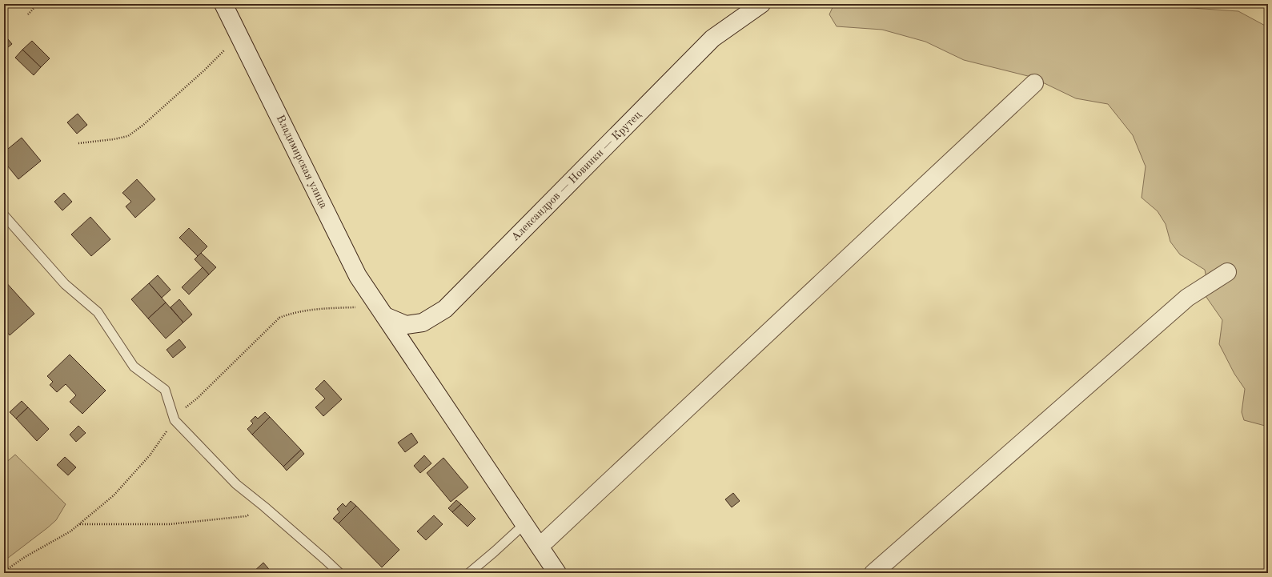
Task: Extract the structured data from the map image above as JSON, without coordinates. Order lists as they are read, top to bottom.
{
  "streets": {
    "street": ["Владимирская улица", "Александров — Новинки — Крутец"]
  },
  "crossings": [
    ["Владимирская улица", "Александров — Новинки — Крутец"]
  ]
}
